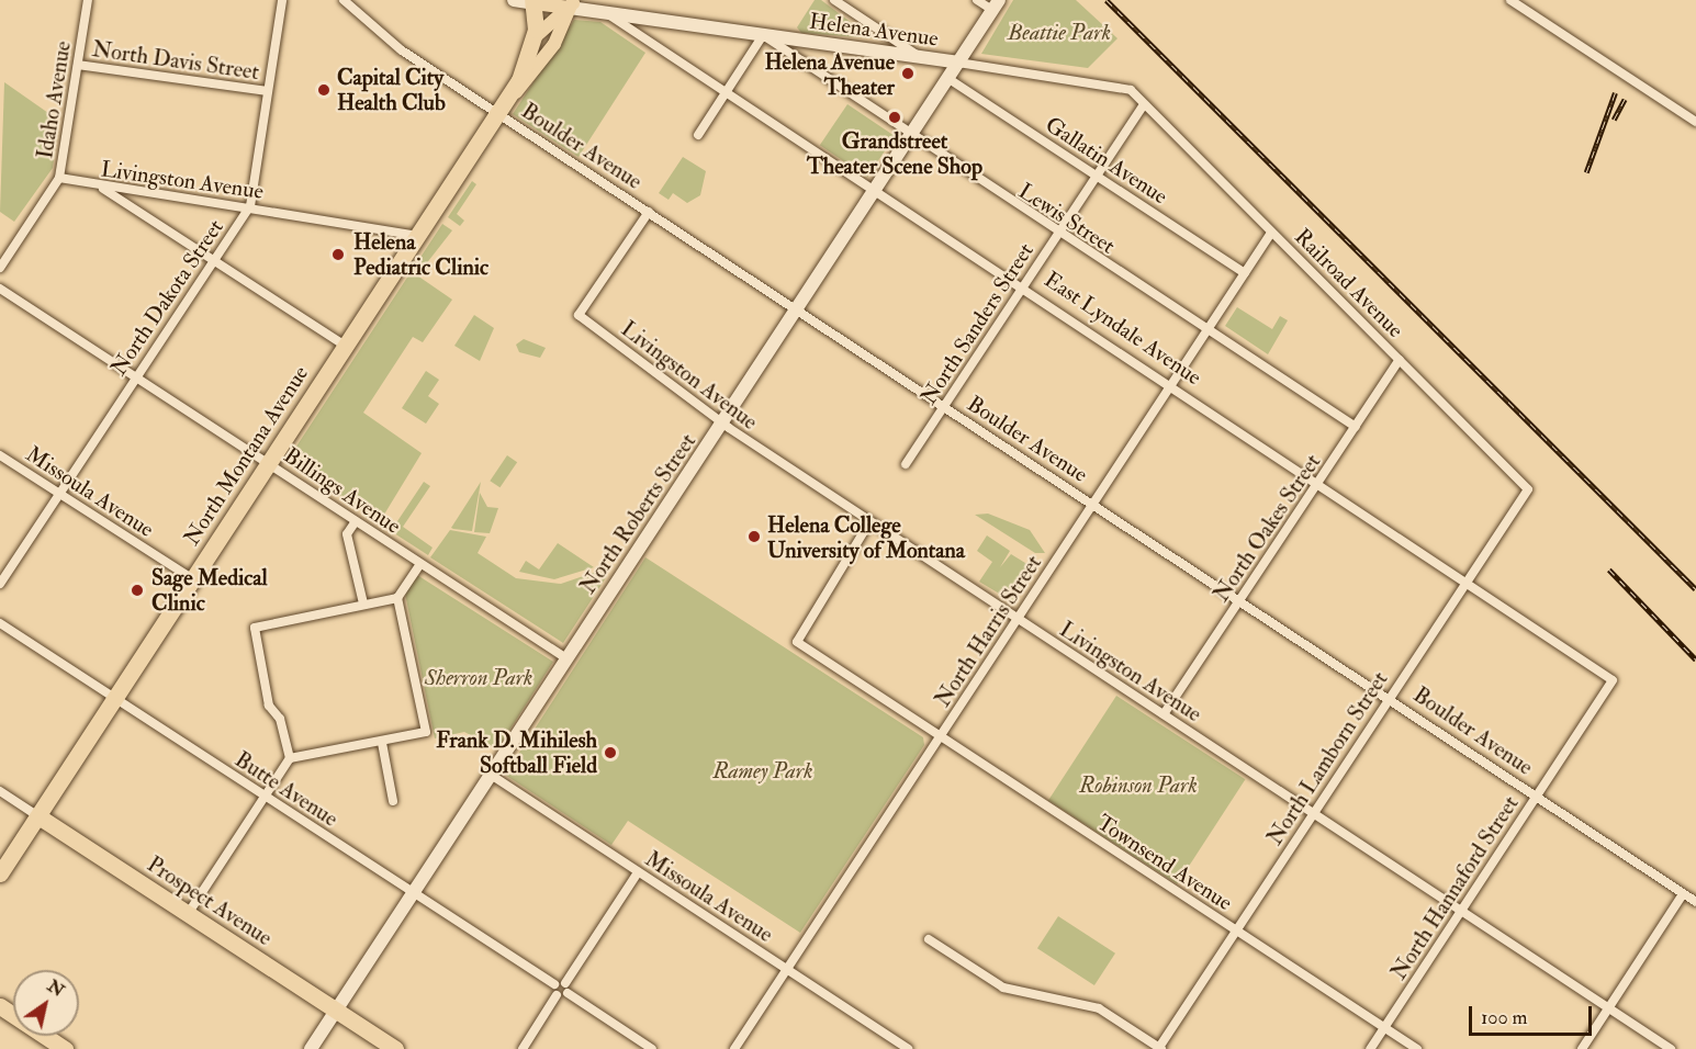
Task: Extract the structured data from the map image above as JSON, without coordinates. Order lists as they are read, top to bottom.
{
  "streets": {
    "highway": ["North Montana Avenue", "Prospect Avenue"],
    "main road": ["Helena Avenue"],
    "street": [
      "North Davis Street",
      "Idaho Avenue",
      "Boulder Avenue",
      "Gallatin Avenue",
      "Livingston Avenue",
      "Lewis Street",
      "Railroad Avenue",
      "North Dakota Street",
      "North Sanders Street",
      "East Lyndale Avenue",
      "Billings Avenue",
      "Missoula Avenue",
      "North Roberts Street",
      "North Oakes Street",
      "North Harris Street",
      "North Lamborn Street",
      "Butte Avenue",
      "Townsend Avenue",
      "North Hannaford Street"
    ]
  },
  "crossings": [
    ["Helena Avenue", "Lewis Street"],
    ["Helena Avenue", "Railroad Avenue"],
    ["Helena Avenue", "North Sanders Street"],
    ["Helena Avenue", "East Lyndale Avenue"],
    ["Helena Avenue", "North Montana Avenue"],
    ["Helena Avenue", "North Roberts Street"],
    ["North Davis Street", "Idaho Avenue"],
    ["North Davis Street", "North Dakota Street"],
    ["Idaho Avenue", "Livingston Avenue"],
    ["Boulder Avenue", "Livingston Avenue"],
    ["Boulder Avenue", "North Sanders Street"],
    ["Boulder Avenue", "North Montana Avenue"],
    ["Boulder Avenue", "North Roberts Street"],
    ["Boulder Avenue", "North Oakes Street"],
    ["Boulder Avenue", "North Harris Street"],
    ["Boulder Avenue", "North Lamborn Street"],
    ["Boulder Avenue", "North Hannaford Street"],
    ["Gallatin Avenue", "North Sanders Street"],
    ["Gallatin Avenue", "North Roberts Street"],
    ["Gallatin Avenue", "North Harris Street"],
    ["Livingston Avenue", "North Dakota Street"],
    ["Livingston Avenue", "North Montana Avenue"],
    ["Livingston Avenue", "North Roberts Street"],
    ["Livingston Avenue", "North Oakes Street"],
    ["Livingston Avenue", "North Harris Street"],
    ["Livingston Avenue", "North Lamborn Street"],
    ["Livingston Avenue", "Townsend Avenue"],
    ["Livingston Avenue", "North Hannaford Street"],
    ["Lewis Street", "North Sanders Street"],
    ["Lewis Street", "North Roberts Street"],
    ["Lewis Street", "North Oakes Street"],
    ["Lewis Street", "North Harris Street"],
    ["Railroad Avenue", "North Sanders Street"],
    ["Railroad Avenue", "North Oakes Street"],
    ["Railroad Avenue", "North Harris Street"],
    ["Railroad Avenue", "North Lamborn Street"],
    ["North Dakota Street", "Billings Avenue"],
    ["North Dakota Street", "Missoula Avenue"],
    ["North Sanders Street", "East Lyndale Avenue"],
    ["East Lyndale Avenue", "North Roberts Street"],
    ["East Lyndale Avenue", "North Oakes Street"],
    ["East Lyndale Avenue", "North Harris Street"],
    ["East Lyndale Avenue", "North Lamborn Street"],
    ["East Lyndale Avenue", "North Hannaford Street"],
    ["North Montana Avenue", "Billings Avenue"],
    ["North Montana Avenue", "Missoula Avenue"],
    ["North Montana Avenue", "Butte Avenue"],
    ["North Montana Avenue", "Prospect Avenue"],
    ["Billings Avenue", "North Roberts Street"],
    ["Missoula Avenue", "North Roberts Street"],
    ["Missoula Avenue", "North Harris Street"],
    ["North Roberts Street", "Butte Avenue"],
    ["North Roberts Street", "Prospect Avenue"],
    ["North Harris Street", "Townsend Avenue"],
    ["North Lamborn Street", "Townsend Avenue"],
    ["Townsend Avenue", "North Hannaford Street"]
  ],
  "parks": [
    "Beattie Park",
    "Sherron Park",
    "Ramey Park",
    "Robinson Park"
  ],
  "places": [
    "Helena Avenue Theater",
    "Capital City Health Club",
    "Grandstreet Theater Scene Shop",
    "Helena Pediatric Clinic",
    "Helena College University of Montana",
    "Sage Medical Clinic",
    "Frank D. Mihilesh Softball Field"
  ],
  "scale_bar": "100 m",
  "north": "top right"
}
